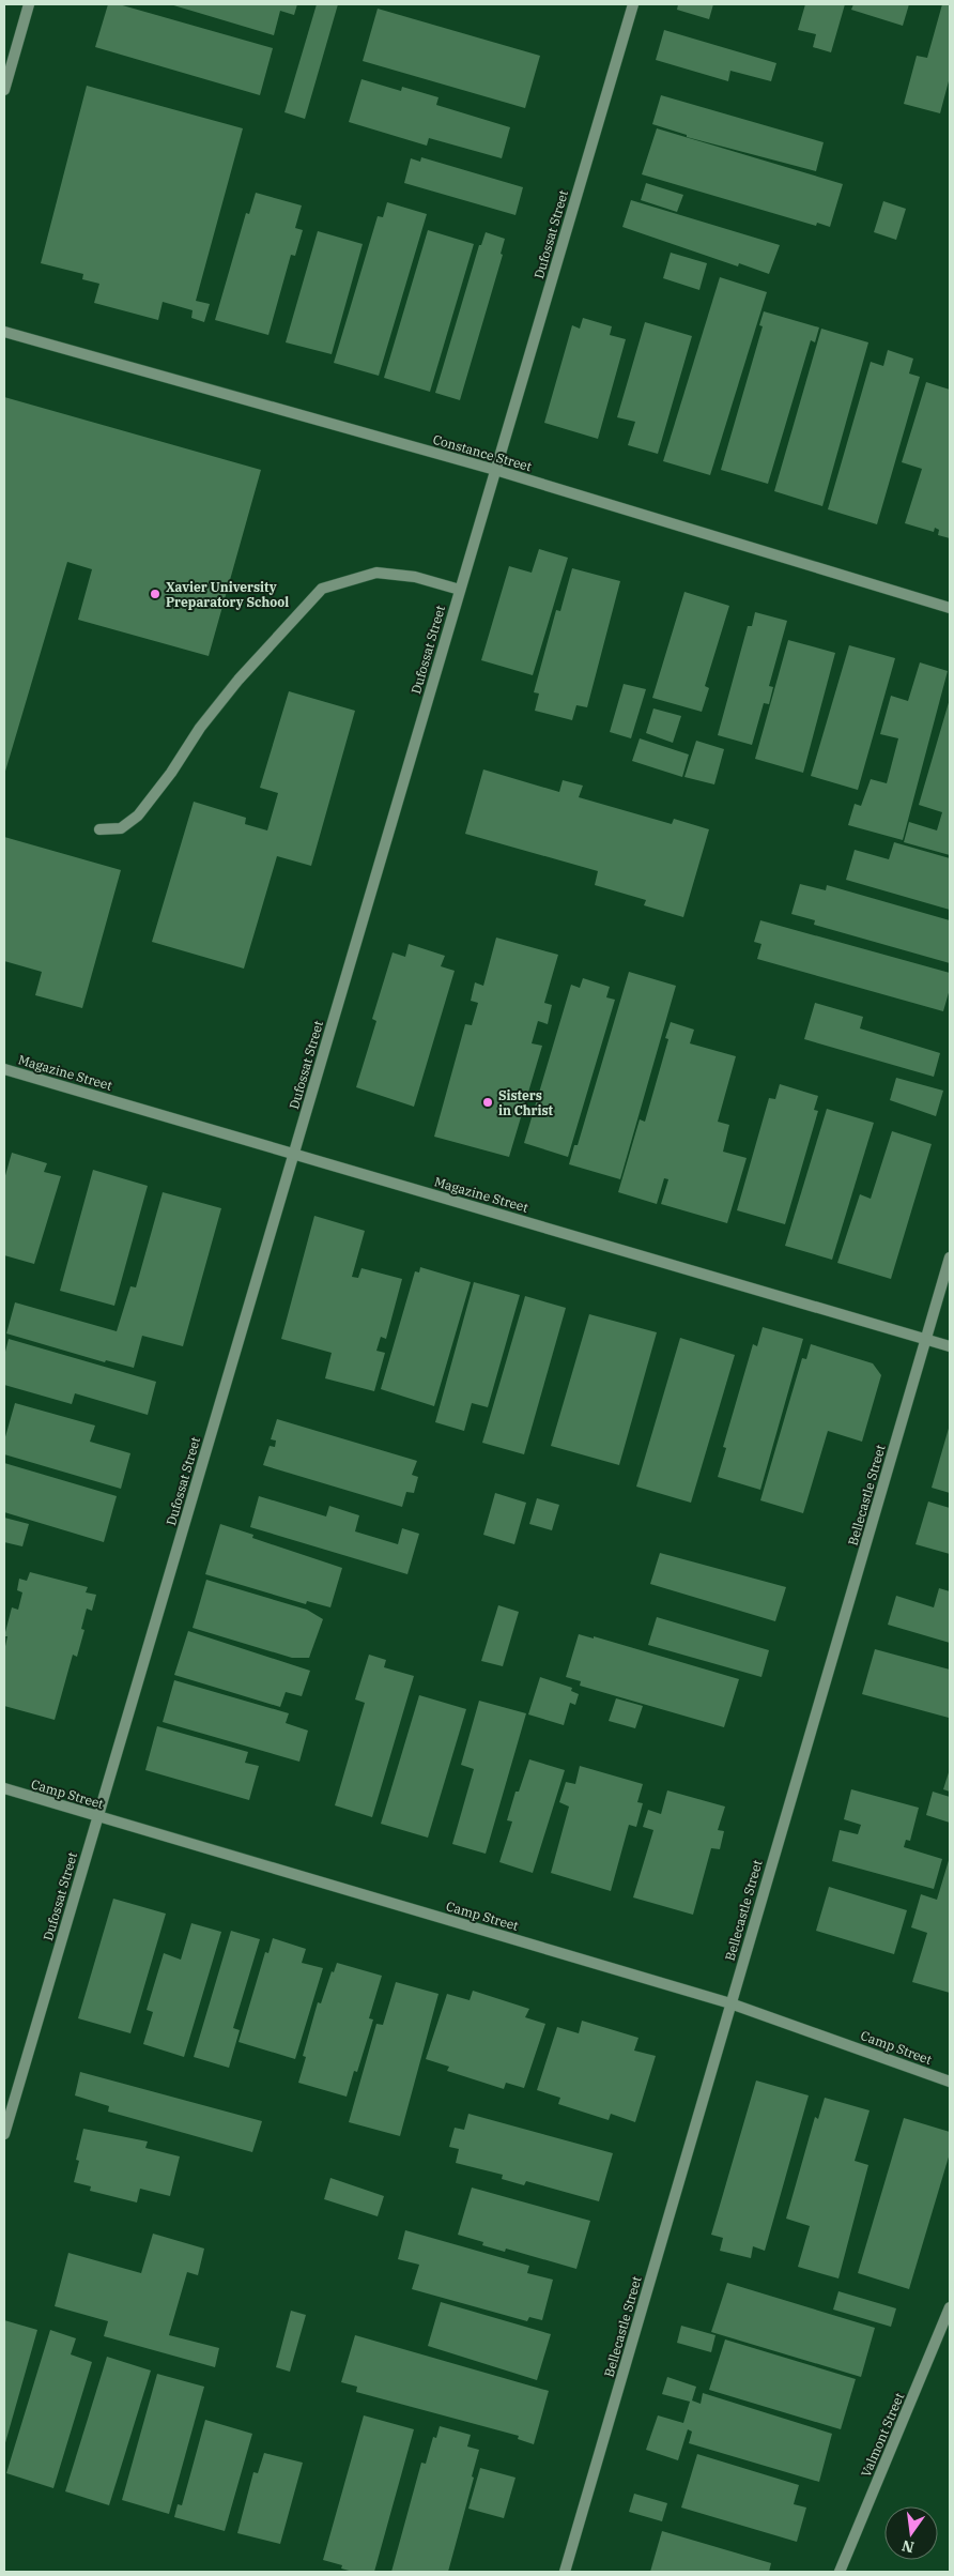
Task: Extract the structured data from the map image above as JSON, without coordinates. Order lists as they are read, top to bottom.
{
  "streets": {
    "street": [
      "Dufossat Street",
      "Constance Street",
      "Magazine Street",
      "Bellecastle Street",
      "Camp Street",
      "Valmont Street"
    ]
  },
  "crossings": [
    ["Dufossat Street", "Constance Street"],
    ["Dufossat Street", "Magazine Street"],
    ["Dufossat Street", "Camp Street"],
    ["Magazine Street", "Bellecastle Street"],
    ["Bellecastle Street", "Camp Street"]
  ],
  "places": ["Xavier University Preparatory School", "Sisters in Christ"],
  "north": "bottom"
}
